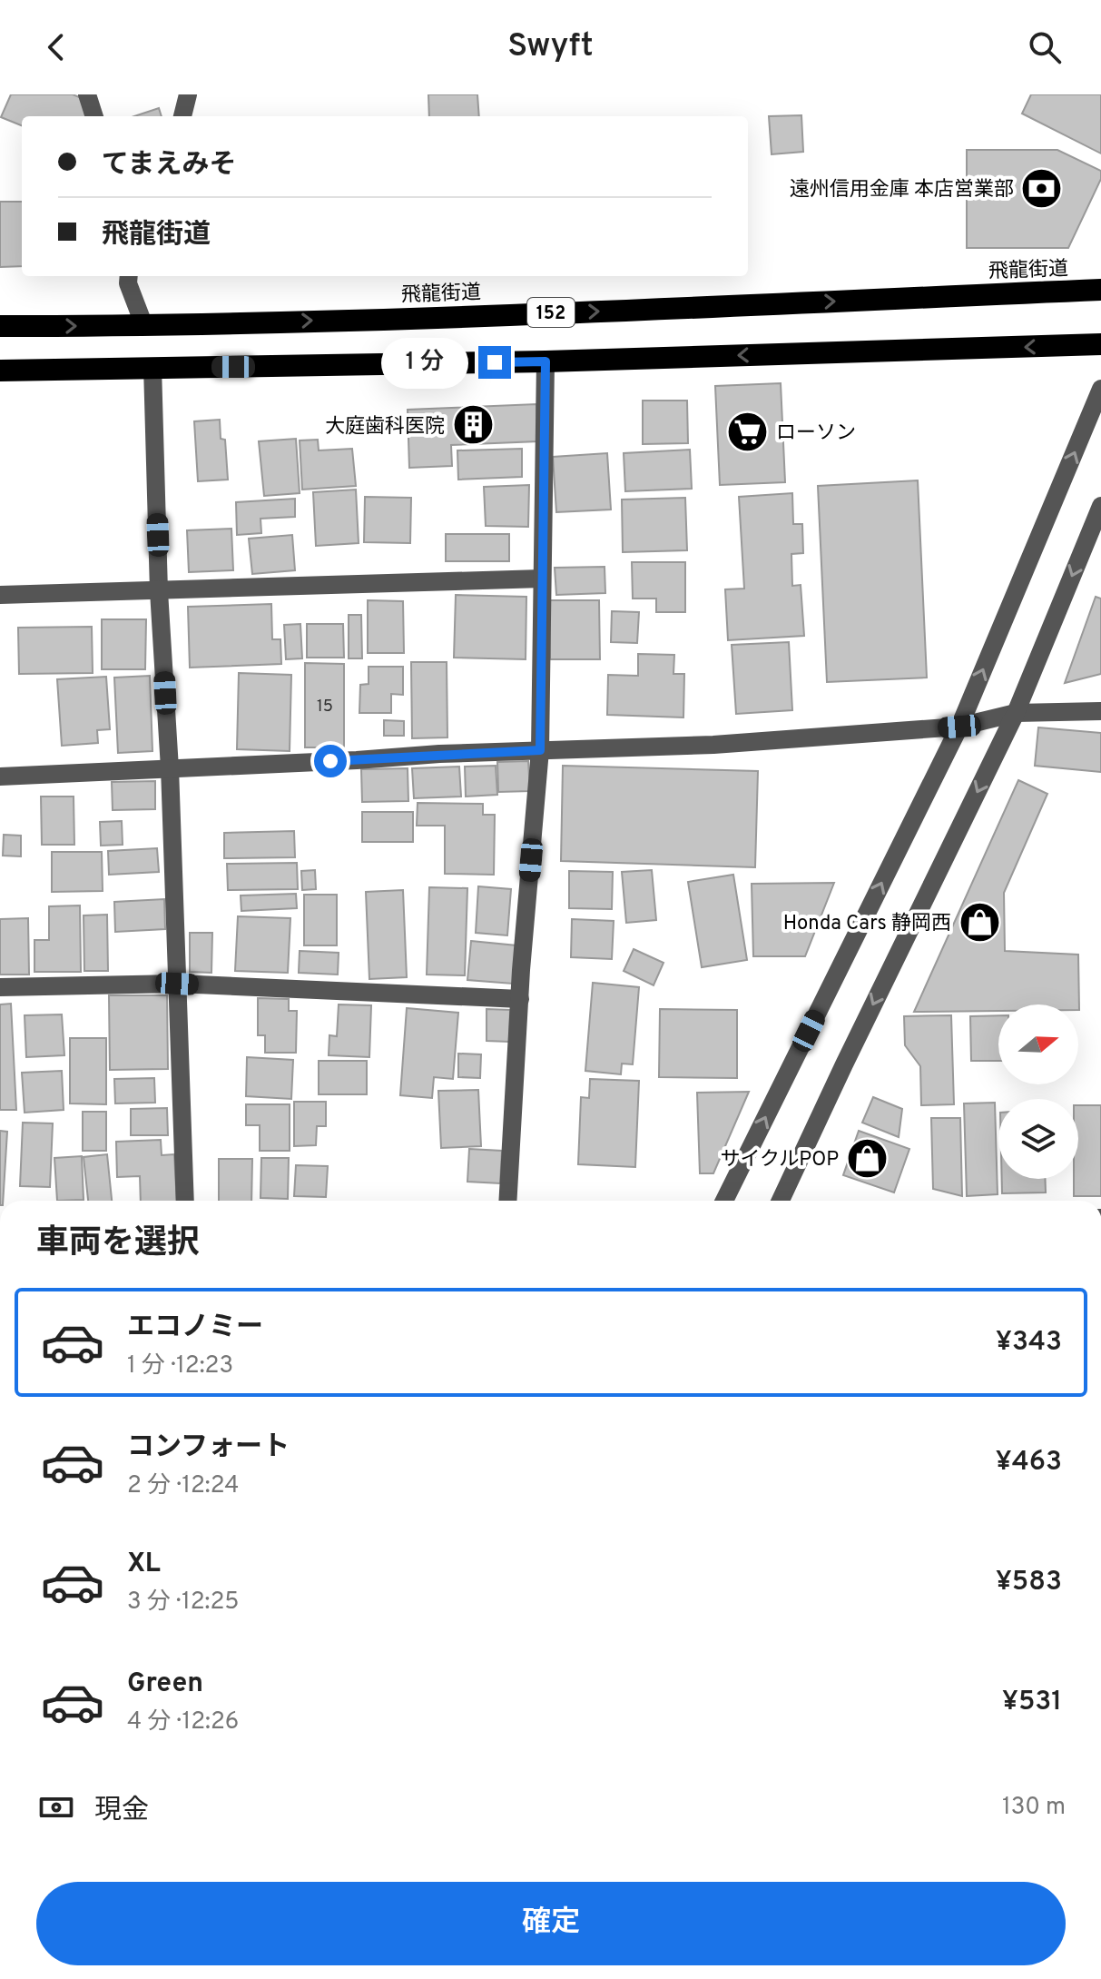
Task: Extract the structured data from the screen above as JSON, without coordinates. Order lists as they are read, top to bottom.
{
  "streets": {
    "highway": ["飛龍街道", "152"]
  },
  "places": {
    "bank": ["遠州信用金庫 本店営業部"],
    "building": ["大庭歯科医院"],
    "supermarket": ["ローソン"],
    "shop": ["Honda Cars 静岡西", "サイクルPOP"]
  },
  "house_numbers": ["15"],
  "north": "right",
  "page": {
    "header": "Swyft",
    "banner": ["てまえみそ", "飛龍街道"],
    "bubble": "1 分",
    "heading": "車両を選択",
    "list": [
      {
        "name": "エコノミー",
        "note": "1 分 · 12:23",
        "value": "¥343"
      },
      {
        "name": "コンフォート",
        "note": "2 分 · 12:24",
        "value": "¥463"
      },
      {
        "name": "XL",
        "note": "3 分 · 12:25",
        "value": "¥583"
      },
      {
        "name": "Green",
        "note": "4 分 · 12:26",
        "value": "¥531"
      }
    ],
    "pay": ["現金", "130 m"],
    "buttons": "確定"
  }
}
